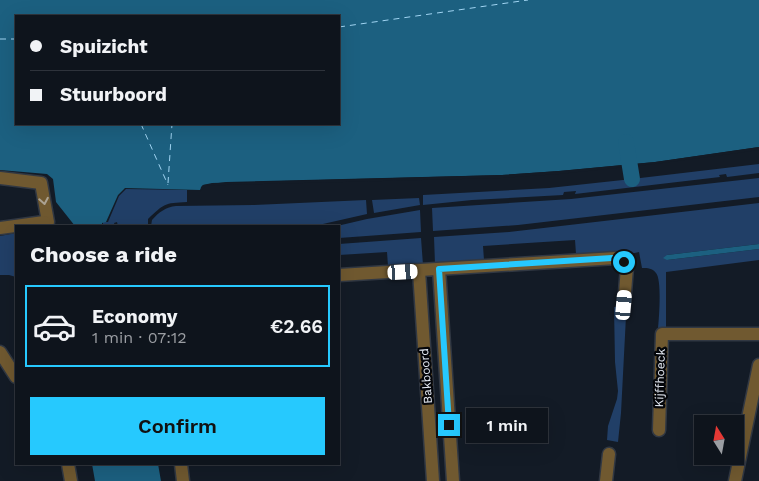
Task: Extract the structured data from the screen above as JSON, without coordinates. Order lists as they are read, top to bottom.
{
  "streets": {
    "street": ["Bakboord", "Kijffhoeck"]
  },
  "north": "top",
  "page": {
    "banner": ["Spuizicht", "Stuurboord"],
    "heading": "Choose a ride",
    "list": [
      {
        "name": "Economy",
        "note": "1 min · 07:12",
        "value": "€2.66"
      }
    ],
    "buttons": "Confirm",
    "bubble": "1 min"
  }
}
